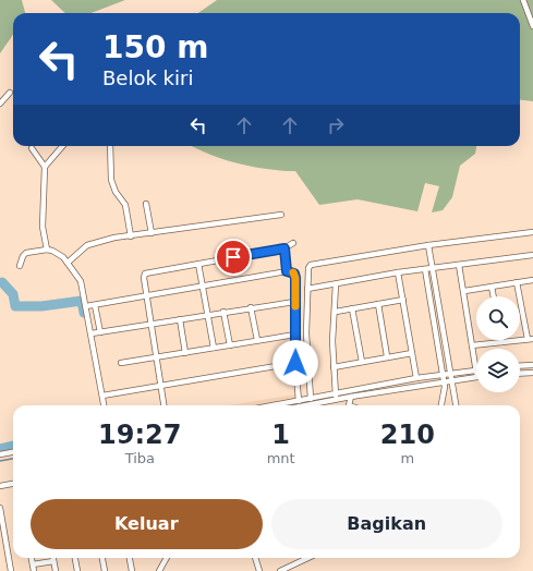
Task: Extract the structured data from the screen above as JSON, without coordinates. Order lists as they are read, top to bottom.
{
  "page": {
    "turn": ["150 m", "Belok kiri"],
    "eta": [
      "19:27",
      "Tiba",
      "1",
      "mnt",
      "210",
      "m"
    ],
    "buttons": ["Keluar", "Bagikan"]
  }
}
